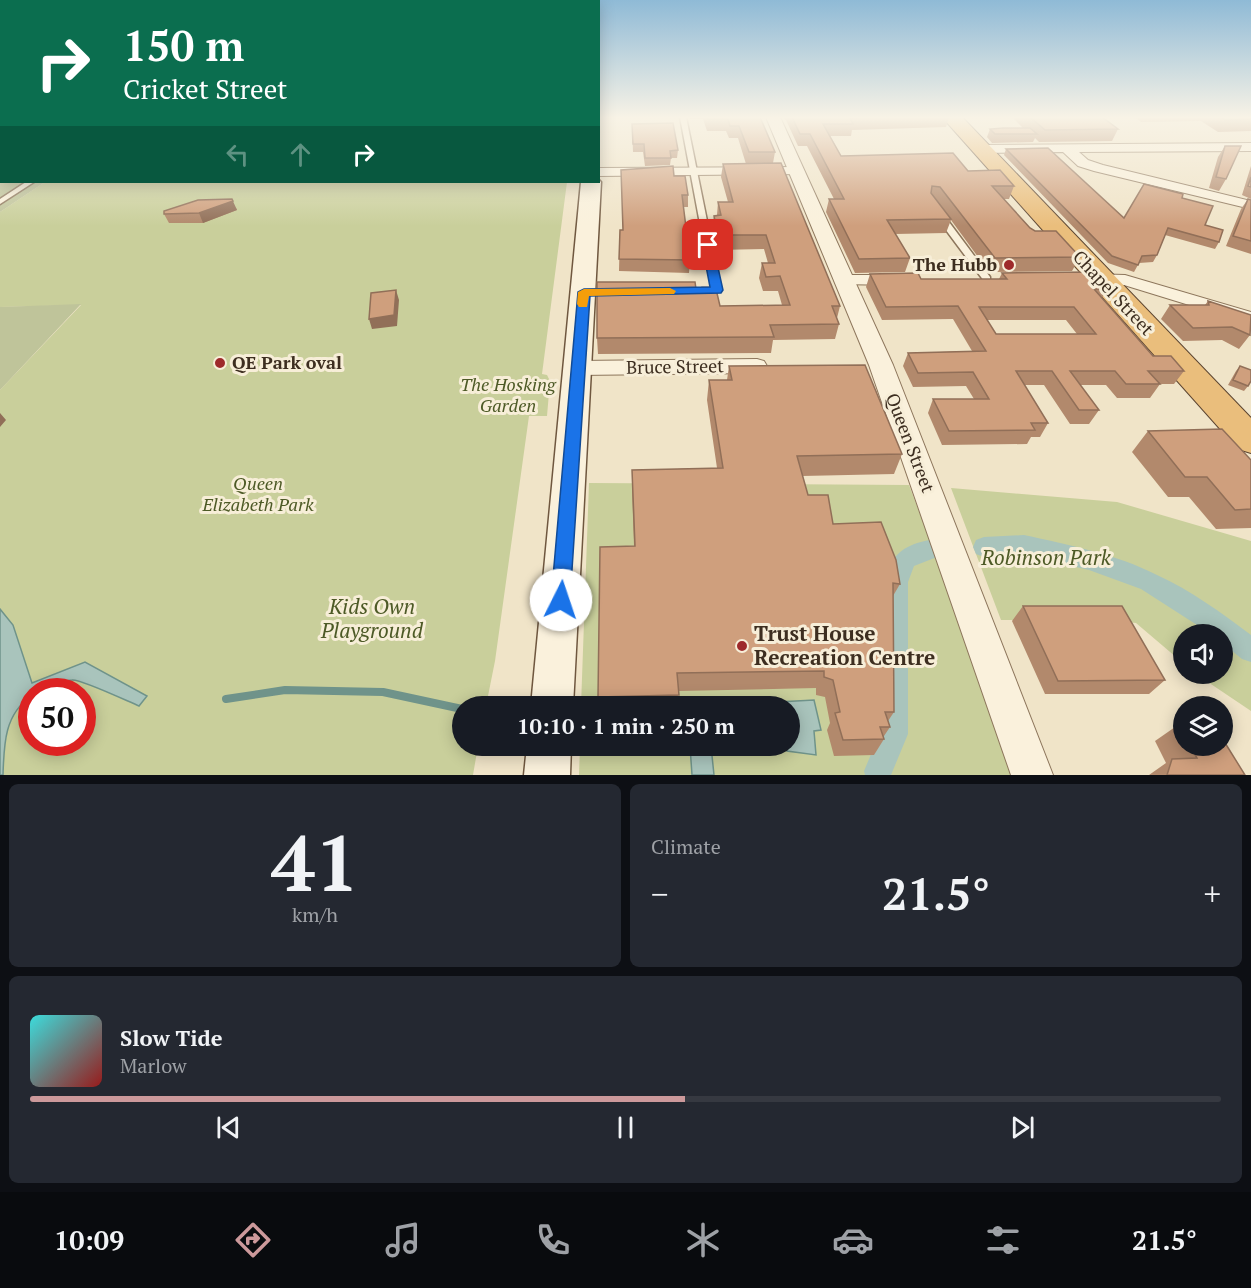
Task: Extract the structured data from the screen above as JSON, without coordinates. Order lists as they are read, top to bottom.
{
  "streets": {
    "highway": ["Chapel Street"],
    "street": ["Bruce Street", "Queen Street"]
  },
  "parks": [
    "The Hosking Garden",
    "Queen Elizabeth Park",
    "Robinson Park",
    "Kids Own Playground"
  ],
  "places": ["The Hubb", "QE Park oval", "Trust House Recreation Centre"],
  "page": {
    "turn": ["150 m", "Cricket Street"],
    "limit": "50",
    "trip": "10:10 · 1 min · 250 m",
    "tile": [
      ["41", "km/h"],
      "Climate"
    ],
    "heat": ["−", "21.5°", "+"],
    "song": ["Slow Tide", "Marlow"],
    "tabs": ["10:09", "21.5°"]
  }
}
